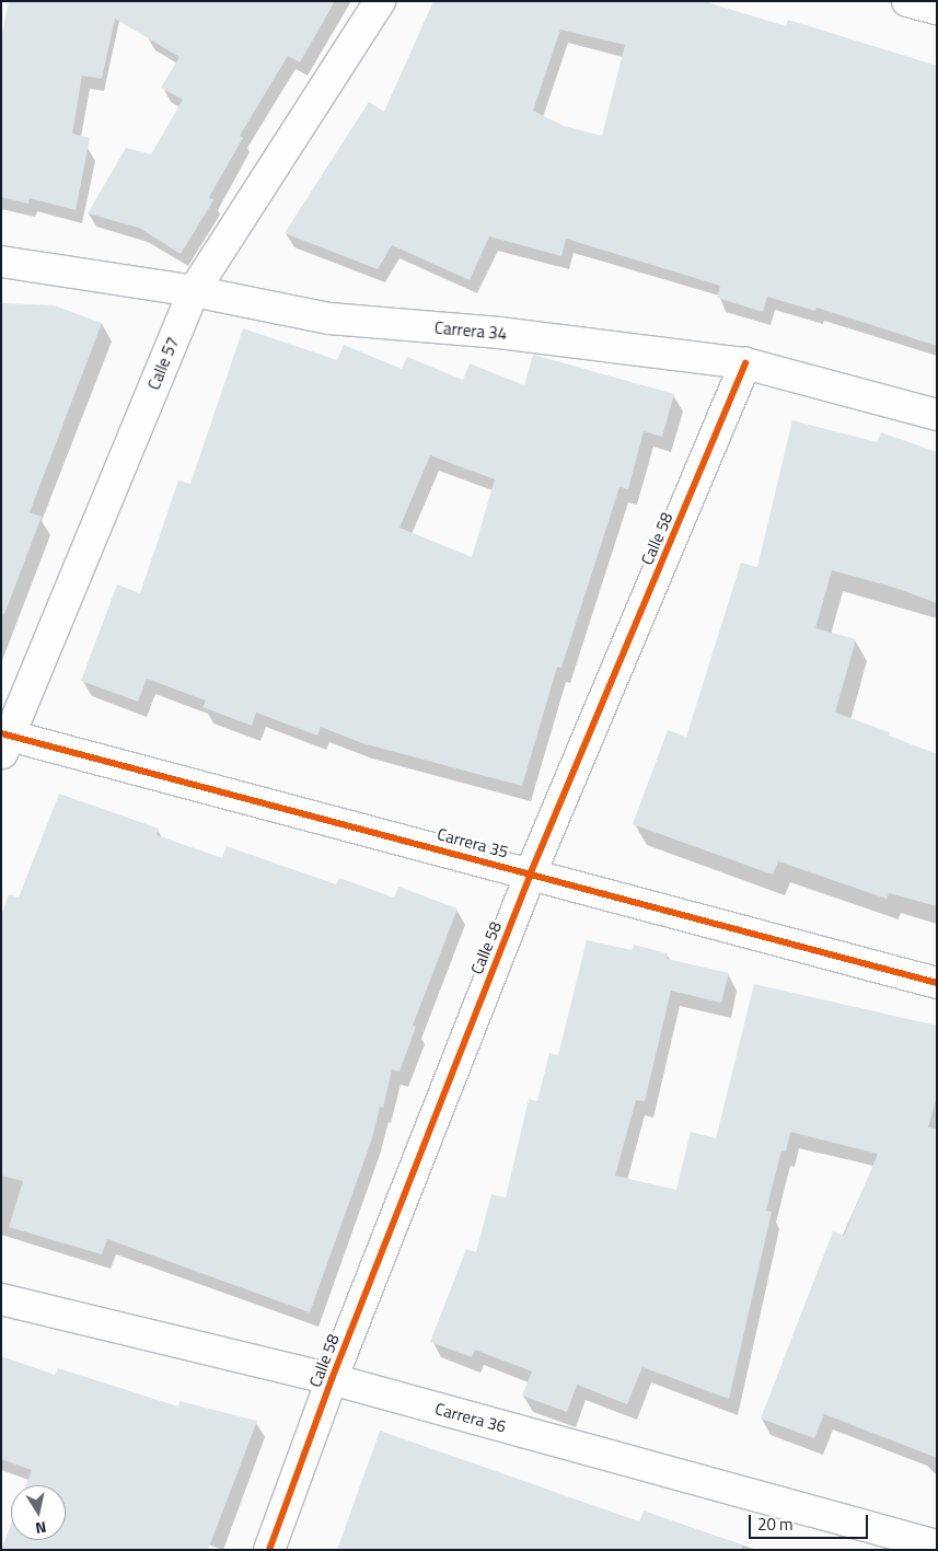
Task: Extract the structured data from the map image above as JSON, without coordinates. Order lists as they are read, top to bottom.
{
  "streets": {
    "street": [
      "Carrera 34",
      "Calle 57",
      "Calle 58",
      "Carrera 35",
      "Carrera 36"
    ]
  },
  "crossings": [
    ["Carrera 34", "Calle 57"],
    ["Carrera 34", "Calle 58"],
    ["Calle 57", "Carrera 35"],
    ["Calle 58", "Carrera 35"],
    ["Calle 58", "Carrera 36"]
  ],
  "scale_bar": "20 m",
  "north": "bottom"
}
